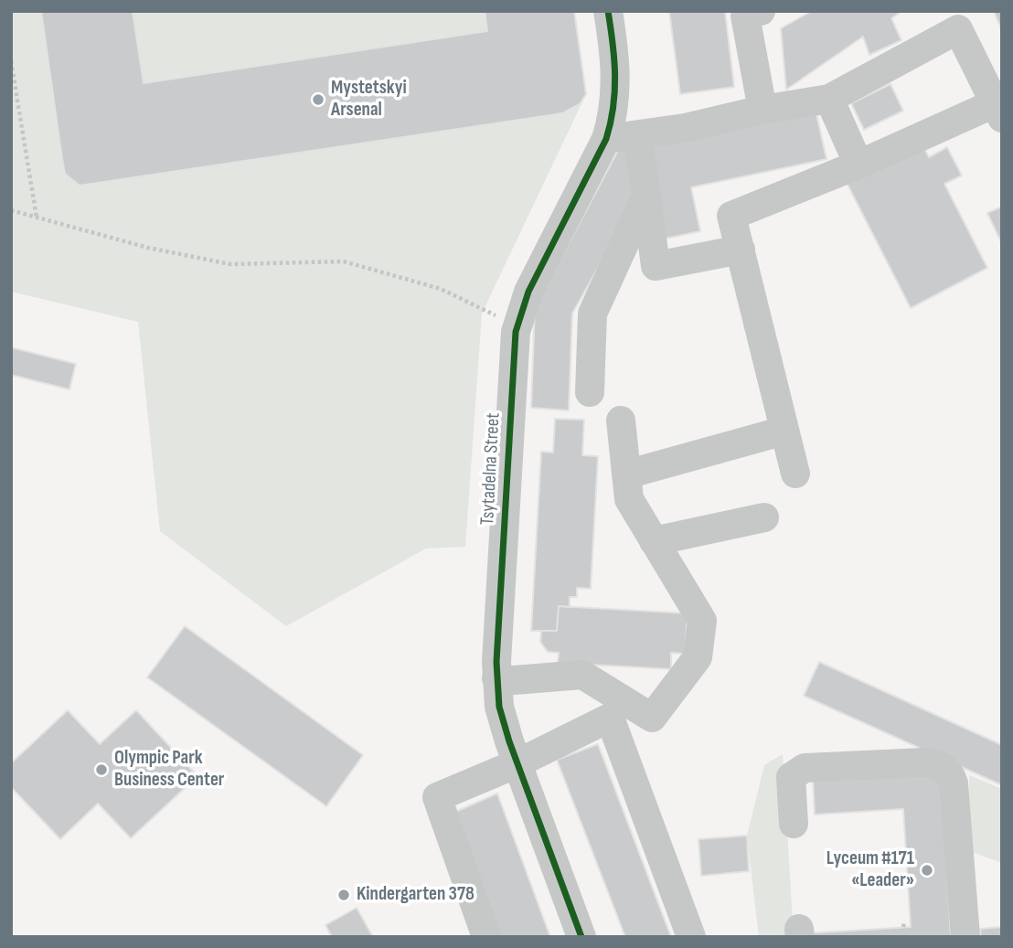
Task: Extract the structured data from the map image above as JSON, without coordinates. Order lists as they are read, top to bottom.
{
  "streets": {
    "street": ["Tsytadelna Street"]
  },
  "places": [
    "Mystetskyi Arsenal",
    "Olympic Park Business Center",
    "Lyceum #171 «Leader»",
    "Kindergarten 378"
  ]
}
